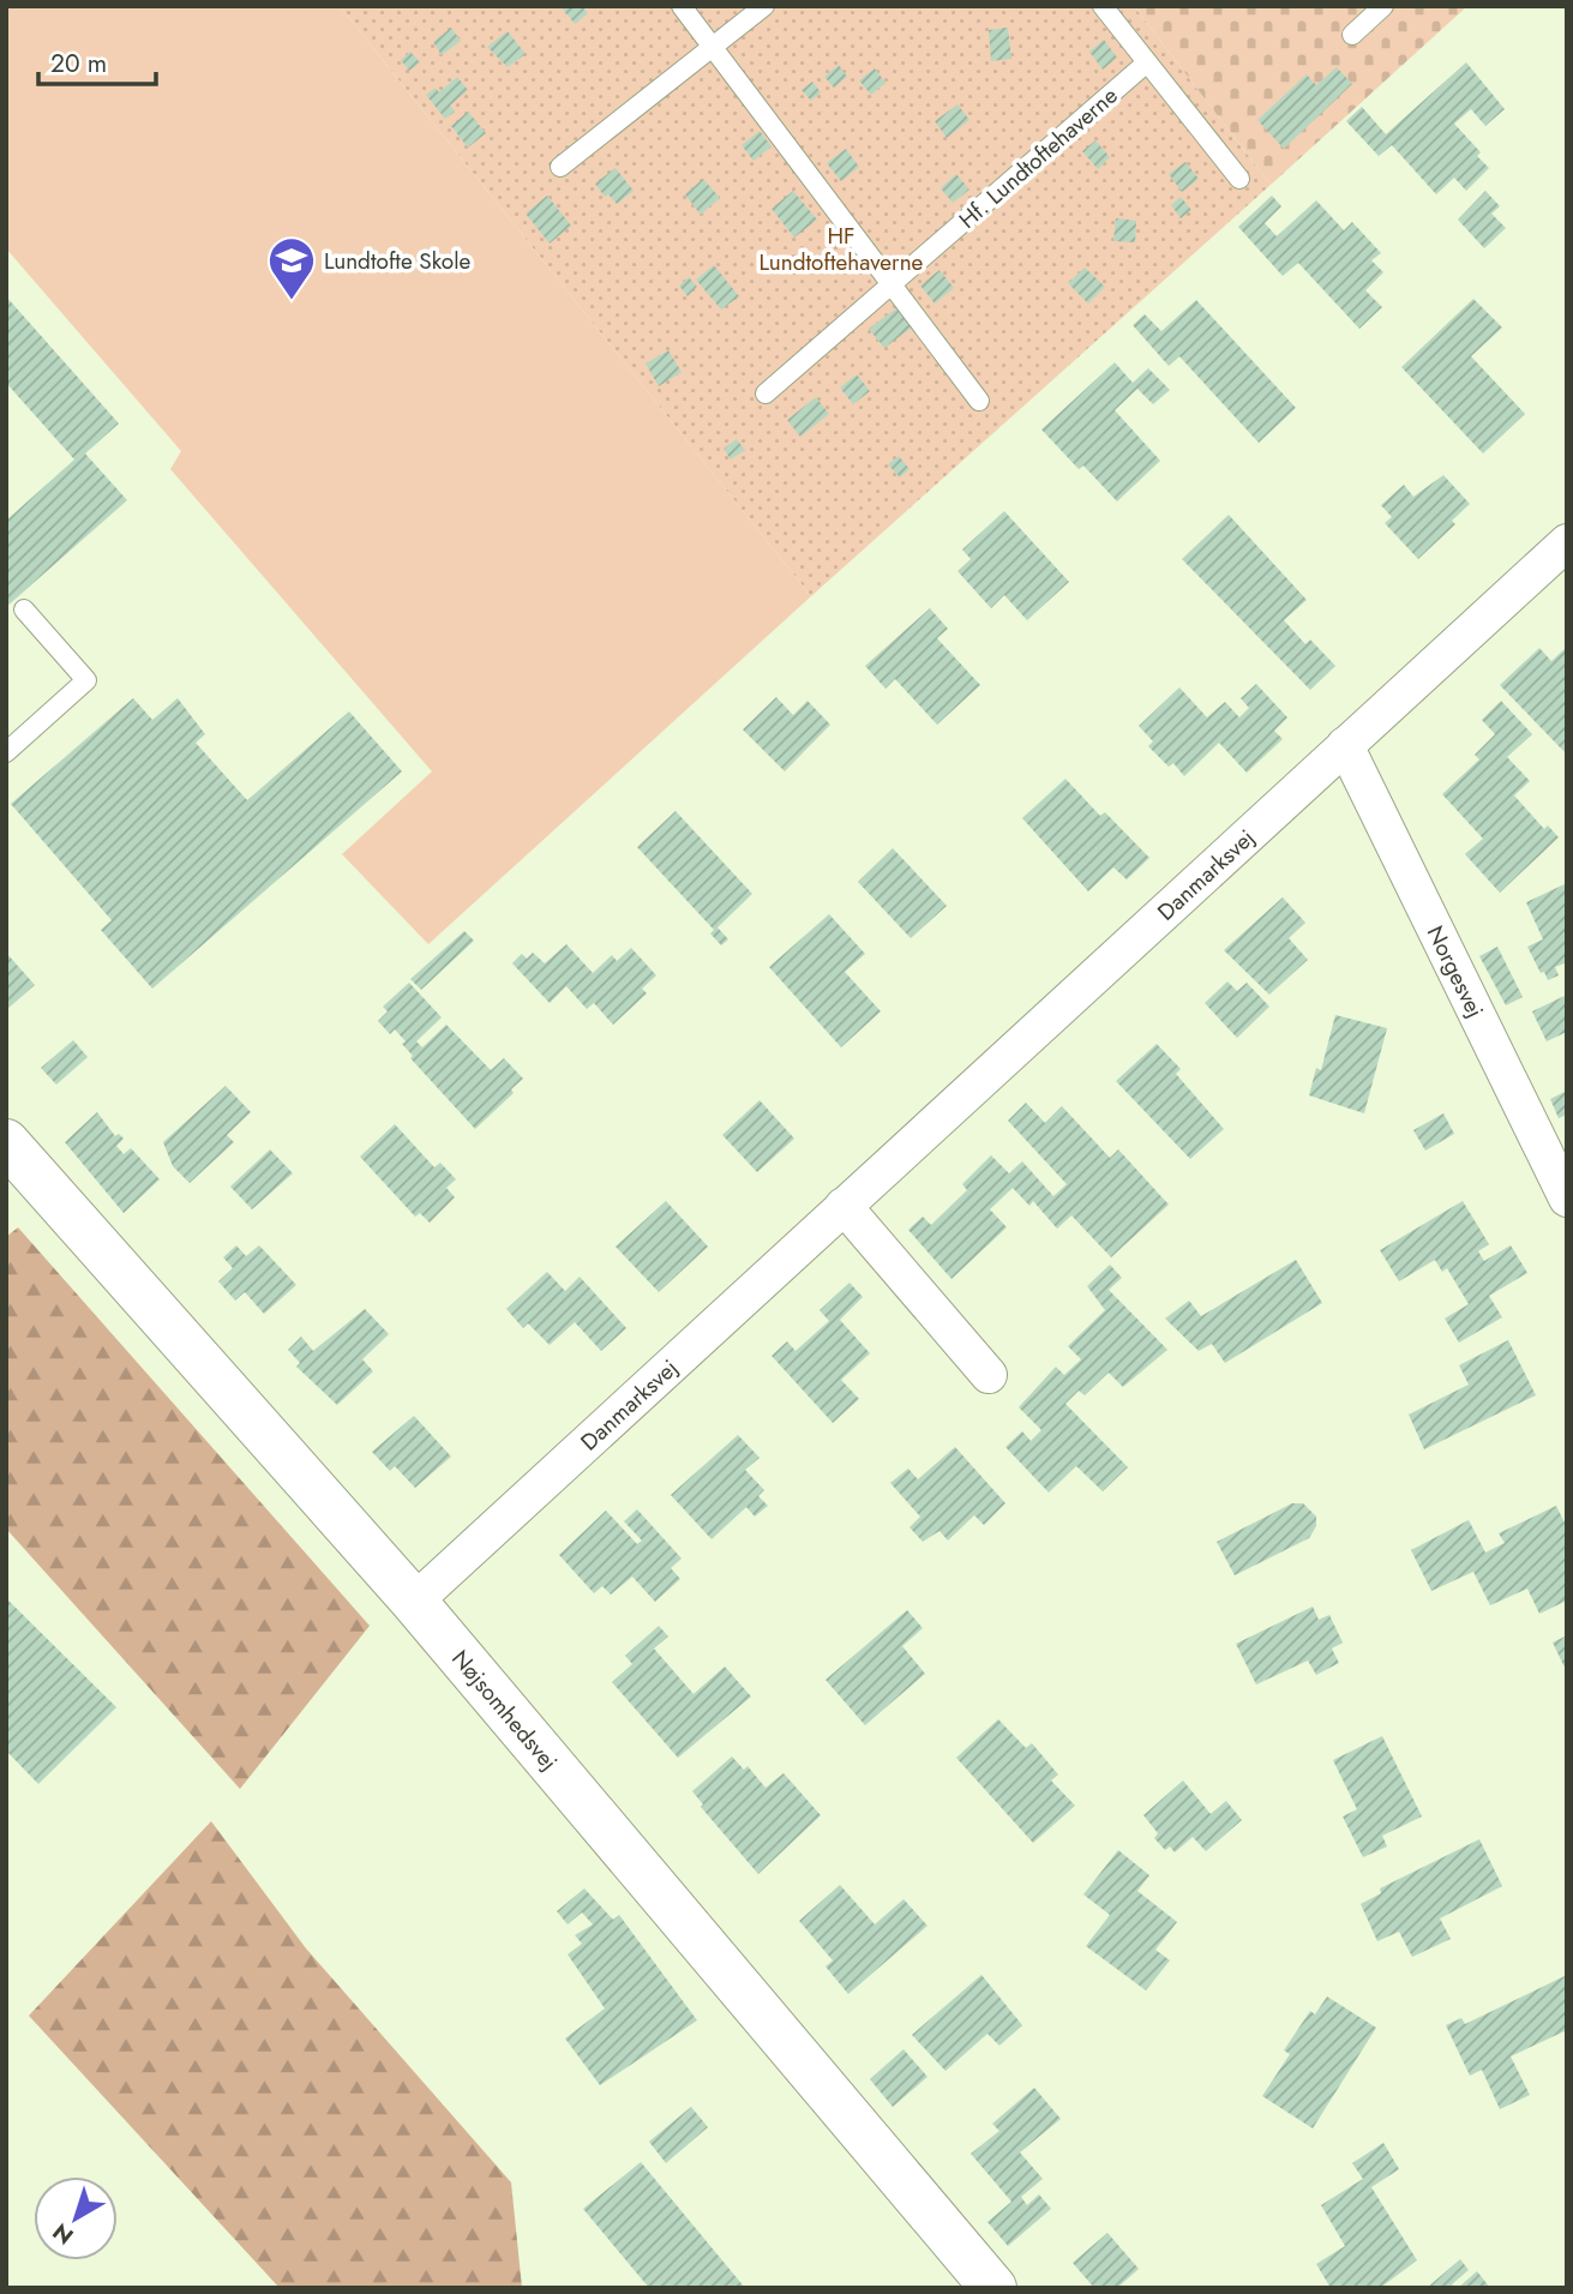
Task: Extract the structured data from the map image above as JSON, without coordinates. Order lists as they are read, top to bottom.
{
  "streets": {
    "street": ["Danmarksvej", "Norgesvej", "Nøjsomhedsvej"],
    "lane": ["Hf. Lundtoftehaverne"]
  },
  "crossings": [
    ["Danmarksvej", "Norgesvej"],
    ["Danmarksvej", "Nøjsomhedsvej"]
  ],
  "parks": ["HF Lundtoftehaverne"],
  "places": {
    "school or university": ["Lundtofte Skole"]
  },
  "scale_bar": "20 m",
  "north": "bottom left"
}
